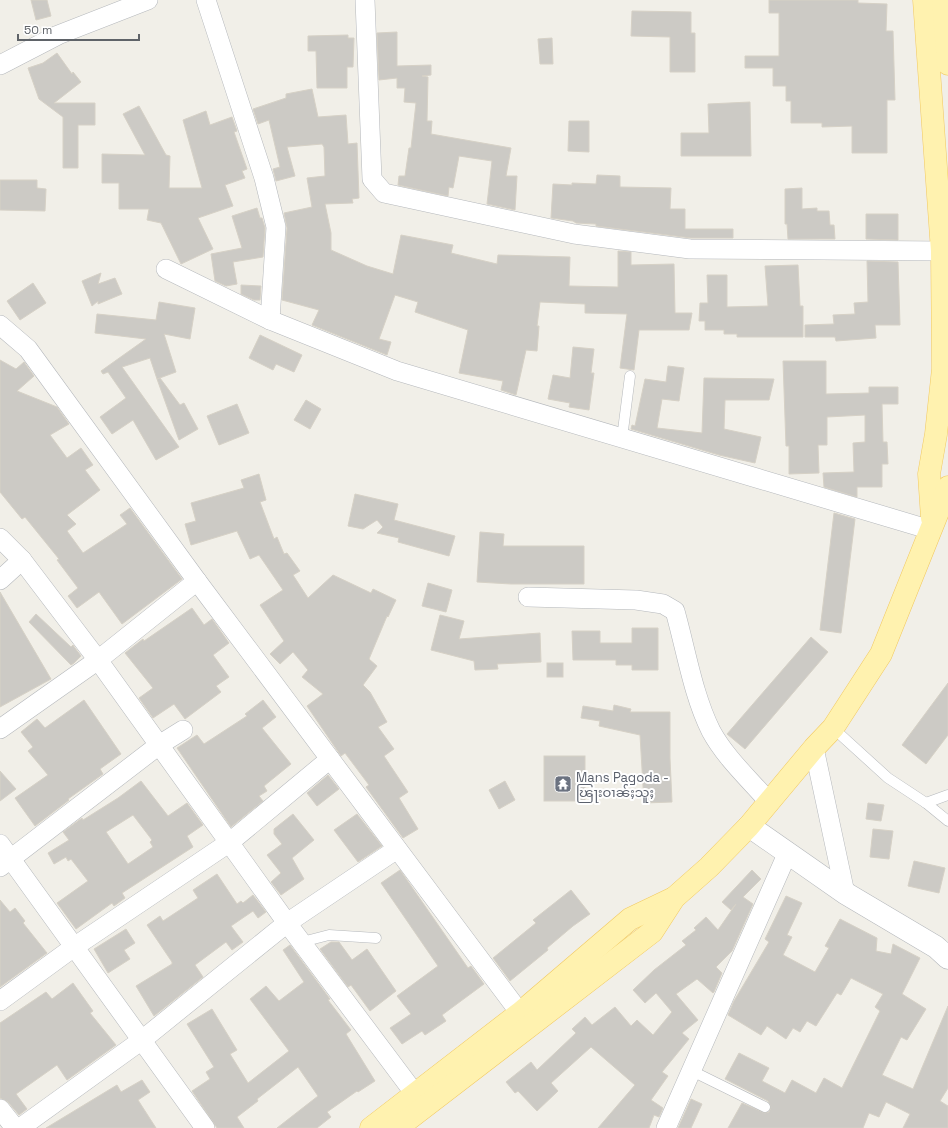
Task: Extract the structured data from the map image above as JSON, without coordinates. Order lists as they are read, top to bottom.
{
  "places": {
    "temple": ["Mans Pagoda - ၽြႃးဝၢၼ်ႈသူႈ"]
  },
  "scale_bar": "50 m"
}
